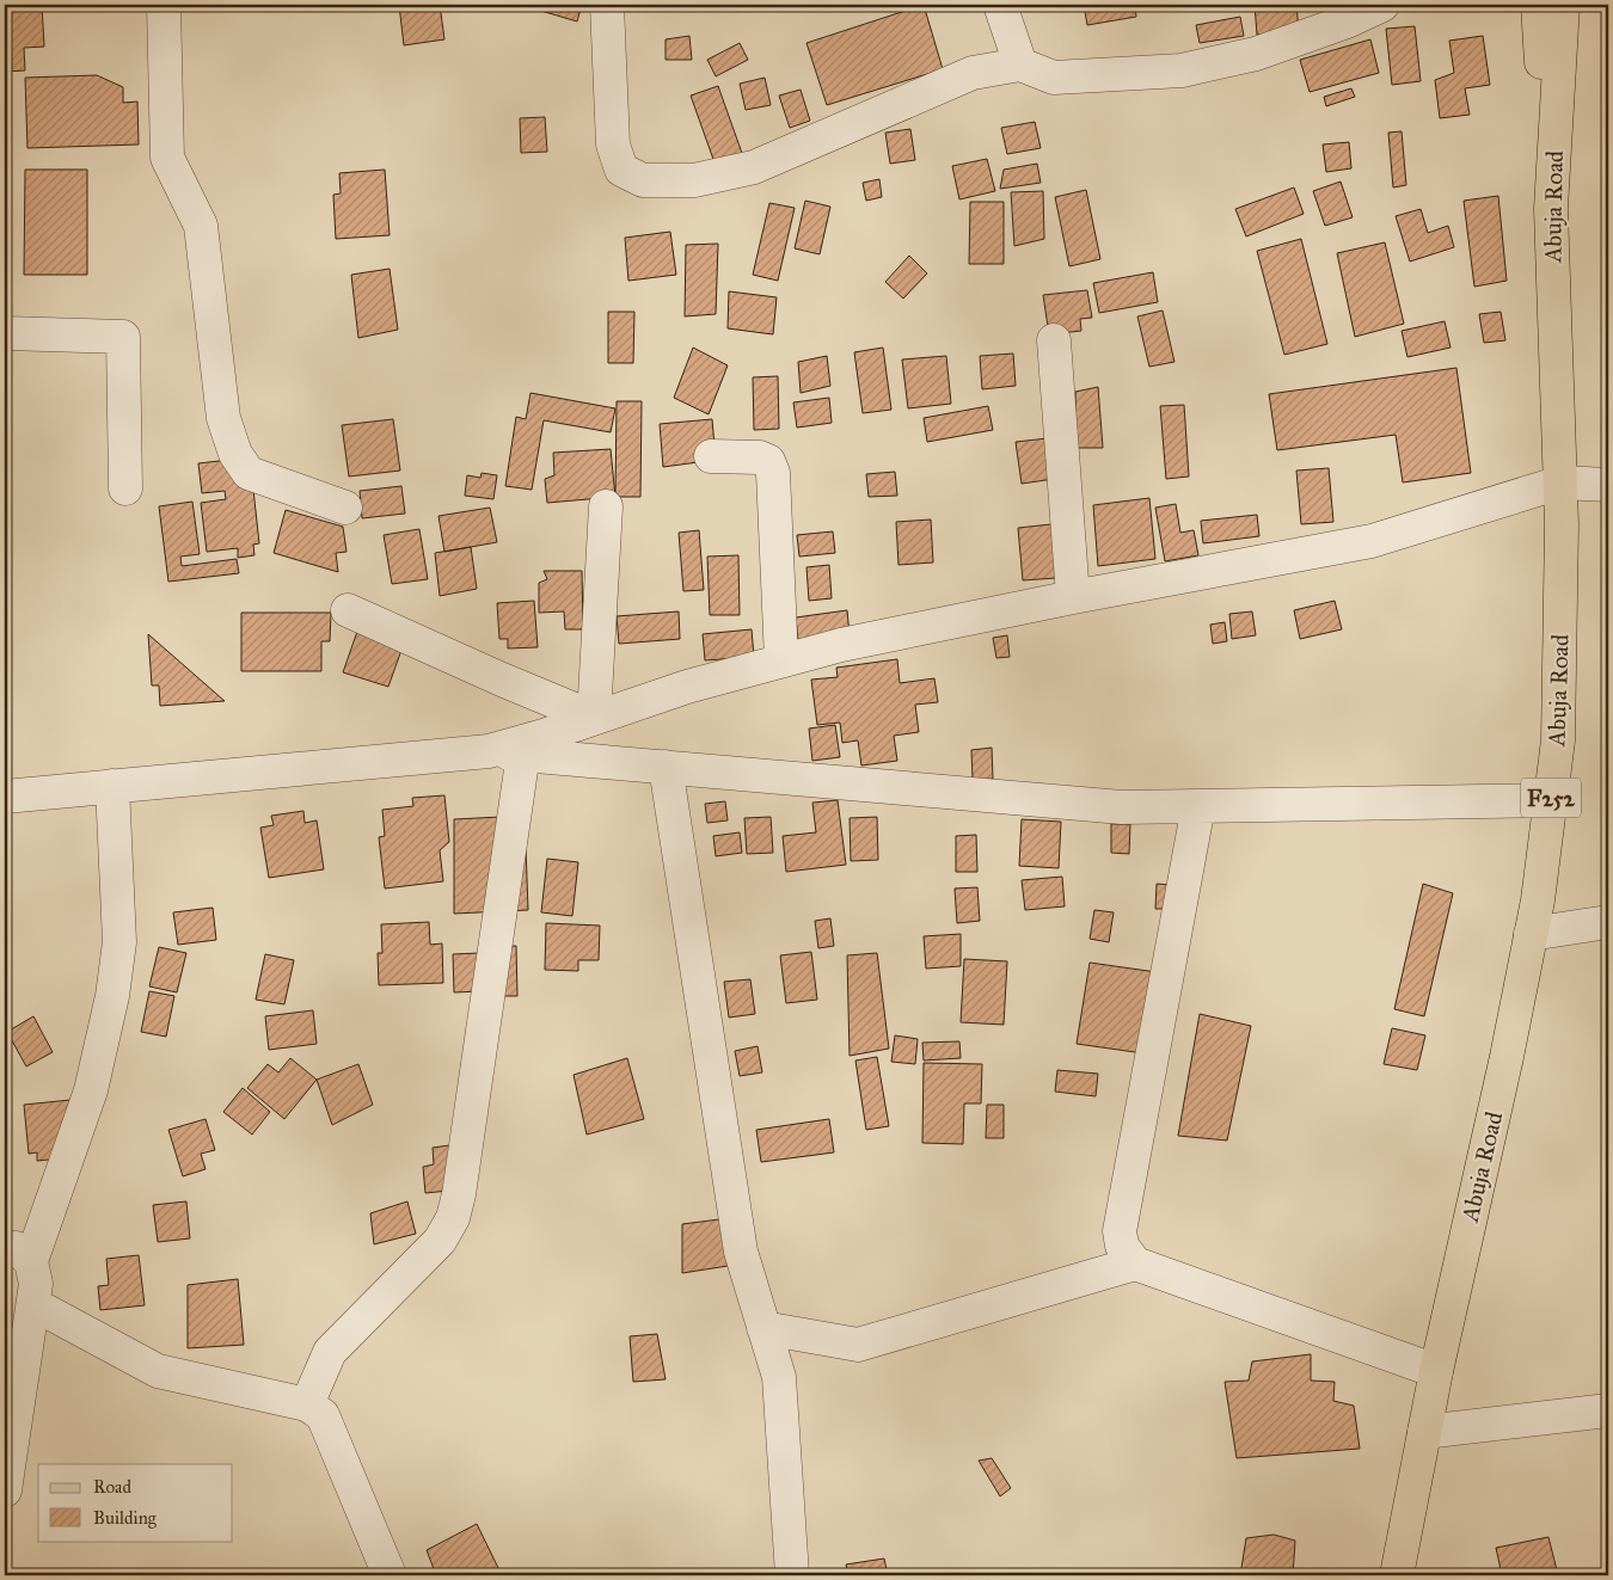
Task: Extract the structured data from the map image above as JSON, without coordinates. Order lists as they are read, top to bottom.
{
  "streets": {
    "main road": ["Abuja Road", "F252"]
  },
  "legend": ["Road", "Building"]
}
